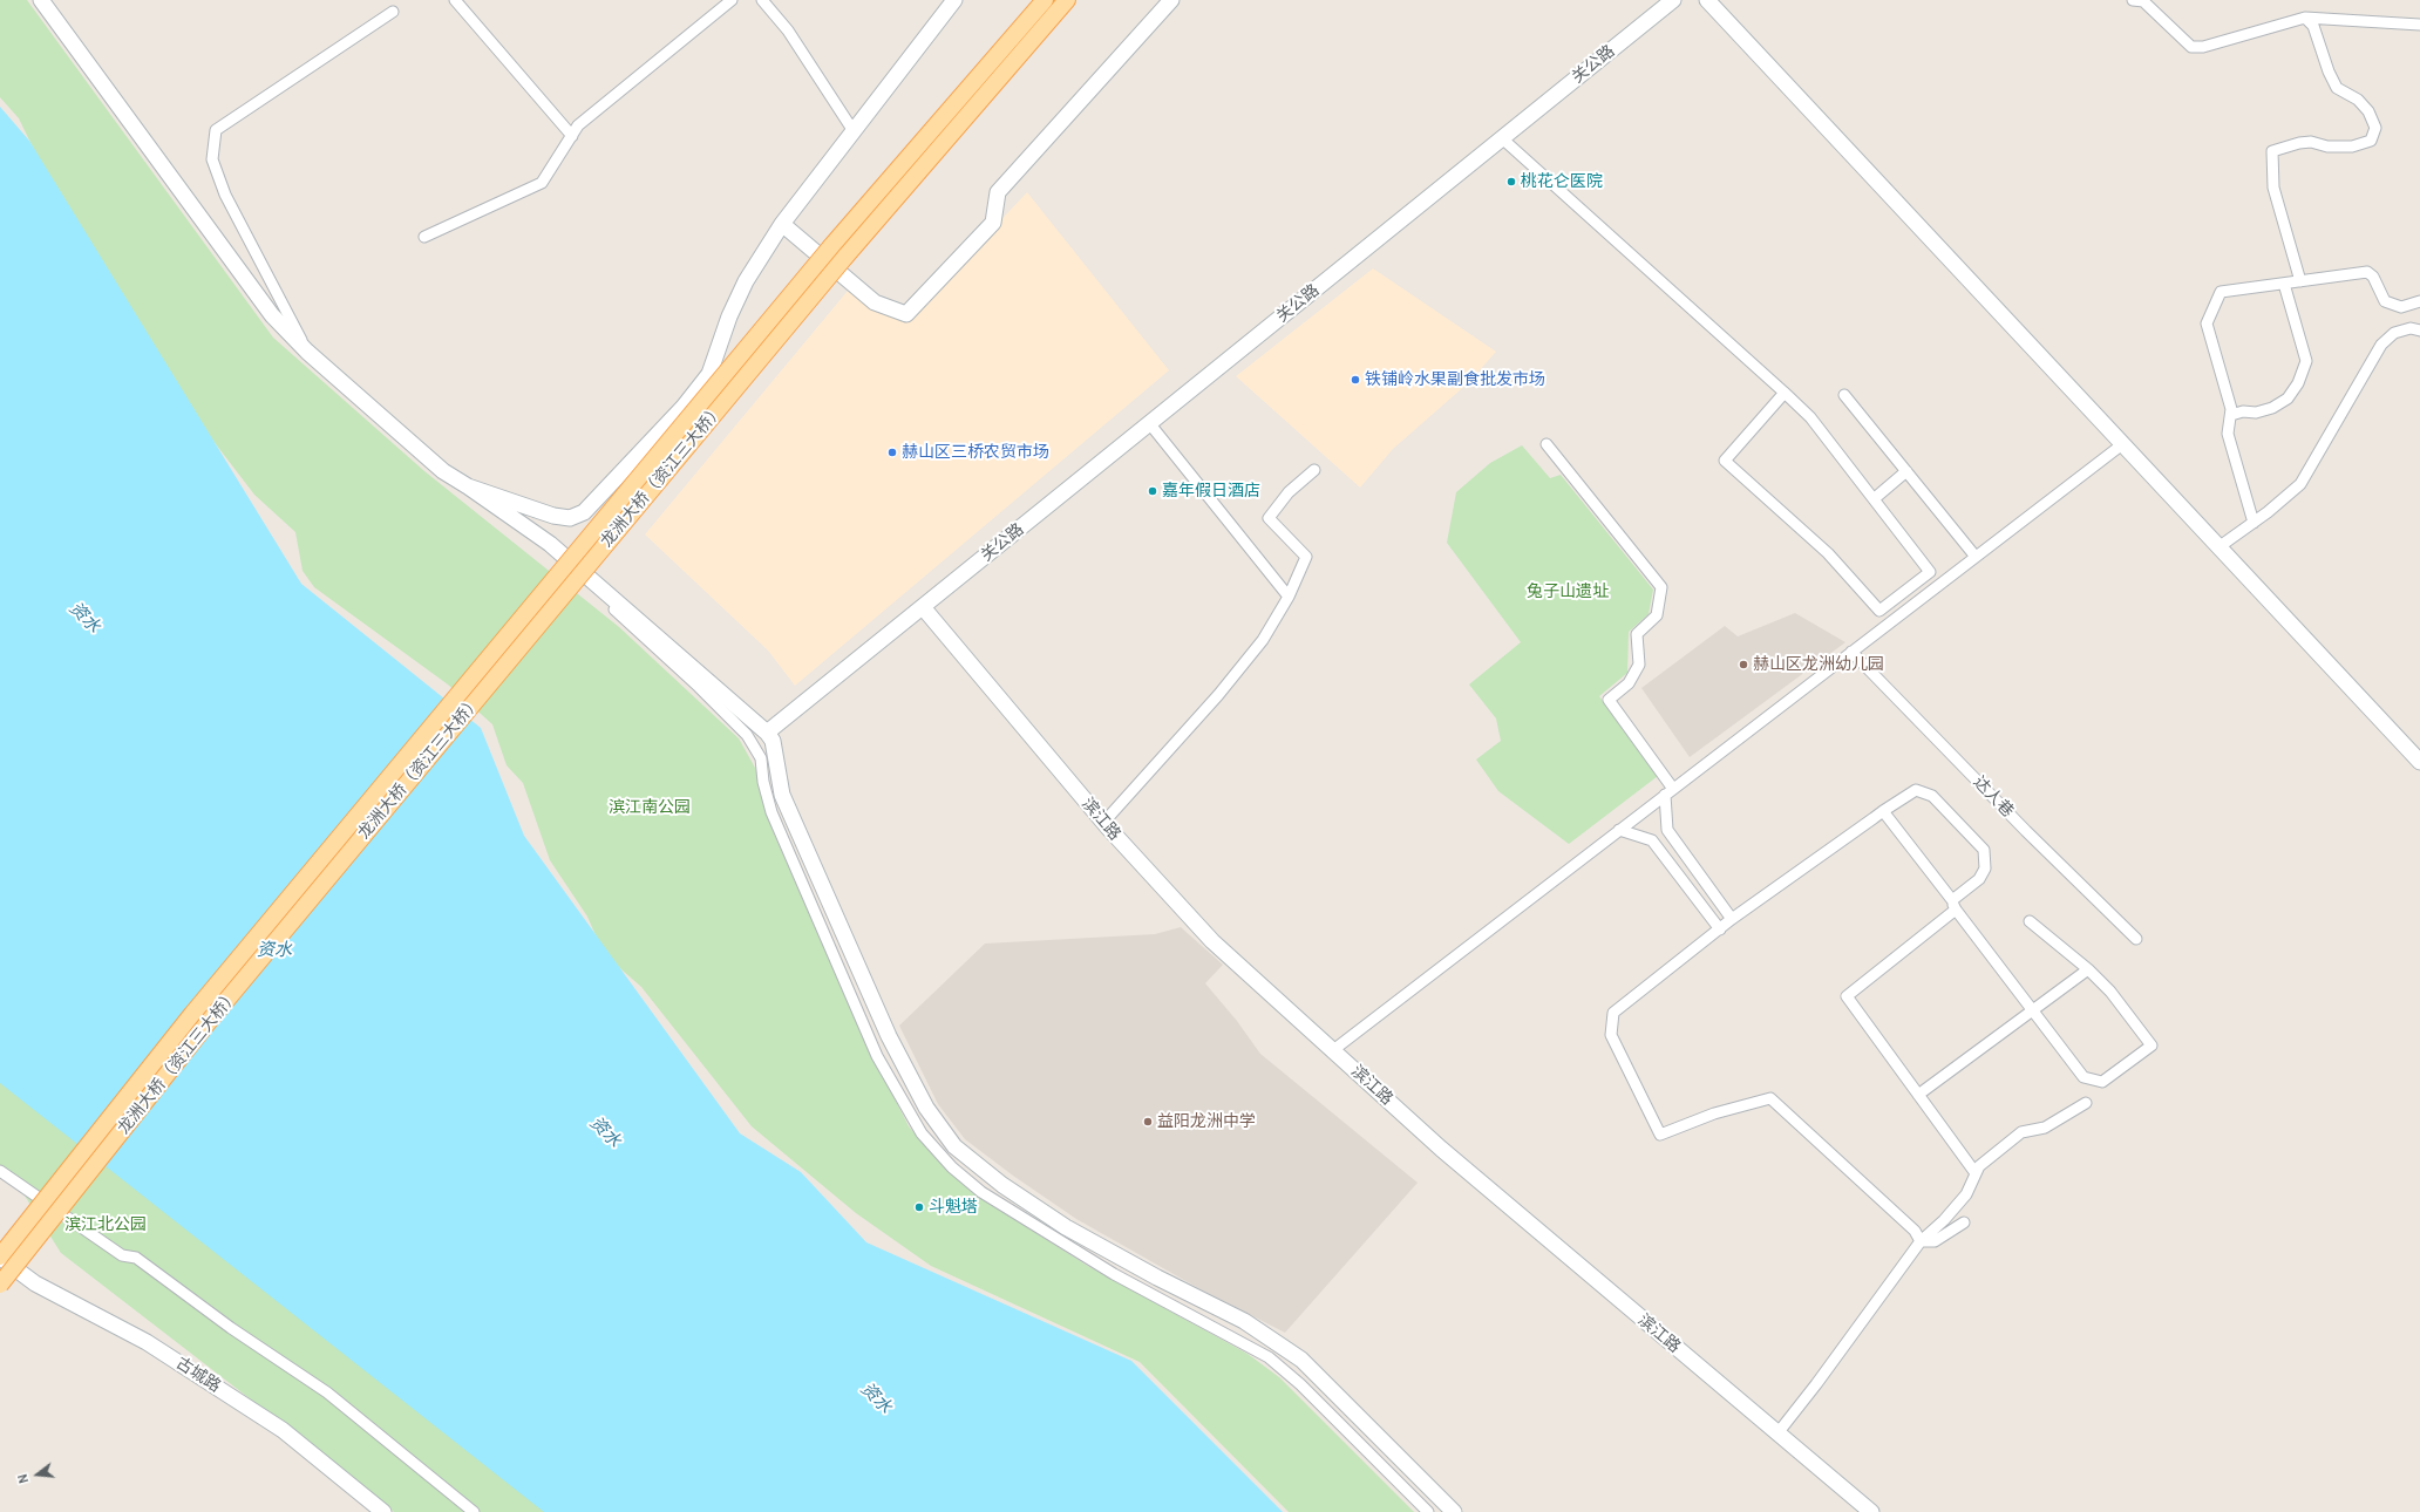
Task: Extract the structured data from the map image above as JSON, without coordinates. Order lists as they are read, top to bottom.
{
  "streets": {
    "main road": ["龙洲大桥（资江三大桥）"],
    "street": [
      "关公路",
      "达人巷",
      "滨江路",
      "古城路"
    ]
  },
  "crossings": [
    ["关公路", "滨江路"],
    ["龙洲大桥（资江三大桥）", "古城路"]
  ],
  "water": ["资水"],
  "parks": ["兔子山遗址", "滨江南公园", "滨江北公园"],
  "places": [
    "桃花仑医院",
    "铁铺岭水果副食批发市场",
    "赫山区三桥农贸市场",
    "嘉年假日酒店",
    "赫山区龙洲幼儿园",
    "益阳龙洲中学",
    "斗魁塔"
  ],
  "north": "left"
}
